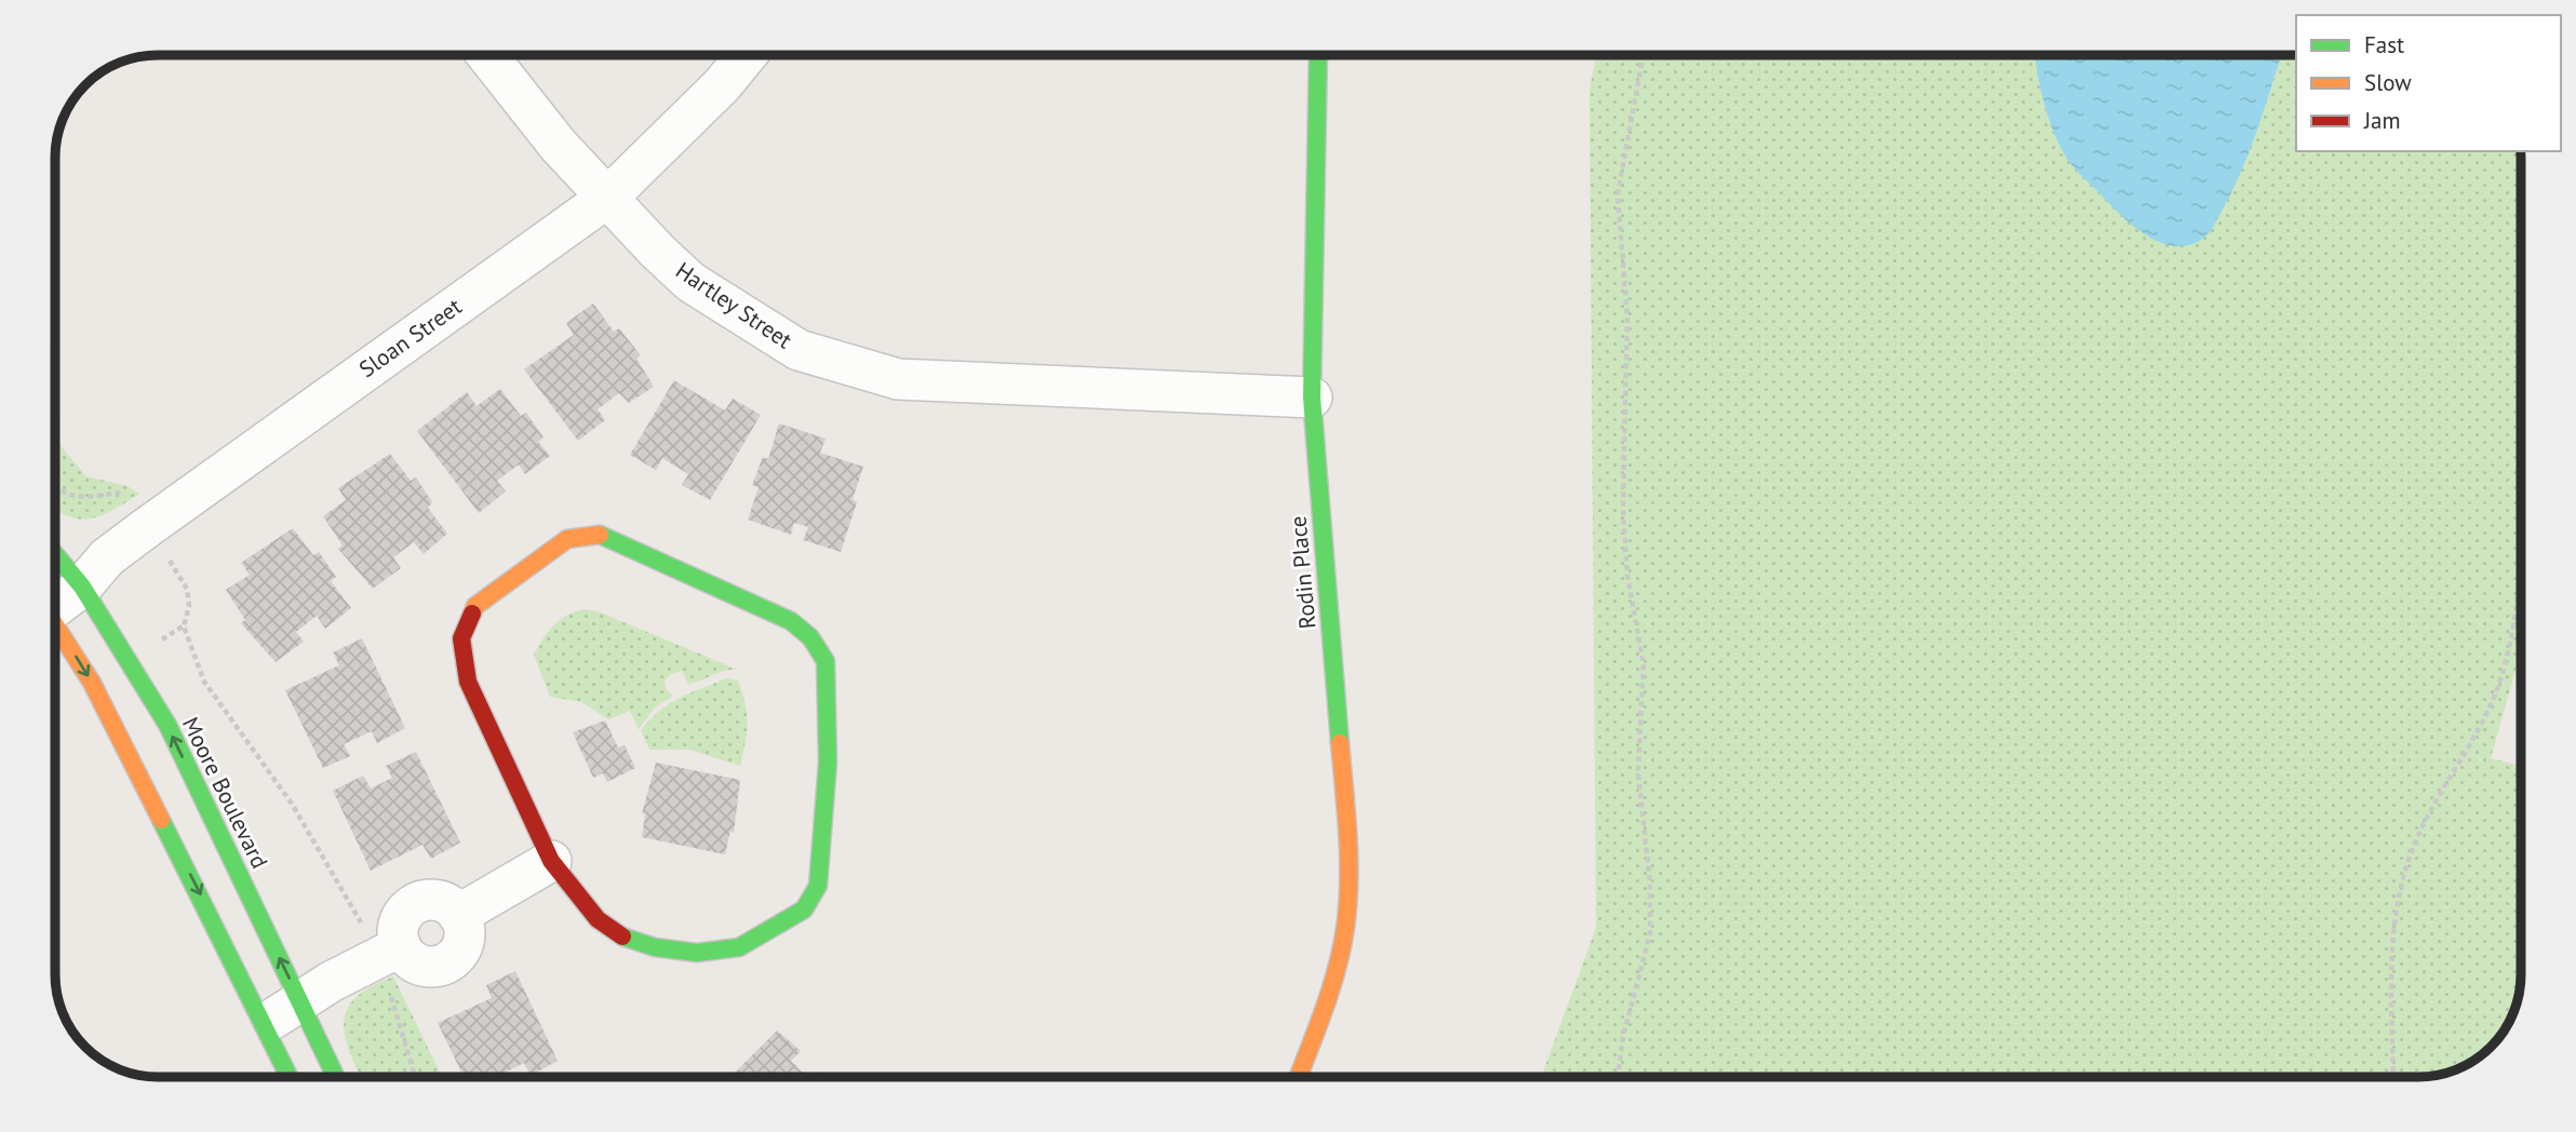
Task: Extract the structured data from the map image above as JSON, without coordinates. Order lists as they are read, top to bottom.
{
  "streets": {
    "street": [
      "Hartley Street",
      "Sloan Street",
      "Rodin Place",
      "Moore Boulevard"
    ]
  },
  "crossings": [
    ["Hartley Street", "Sloan Street"],
    ["Hartley Street", "Rodin Place"],
    ["Sloan Street", "Moore Boulevard"]
  ],
  "legend": ["Fast", "Slow", "Jam"]
}
